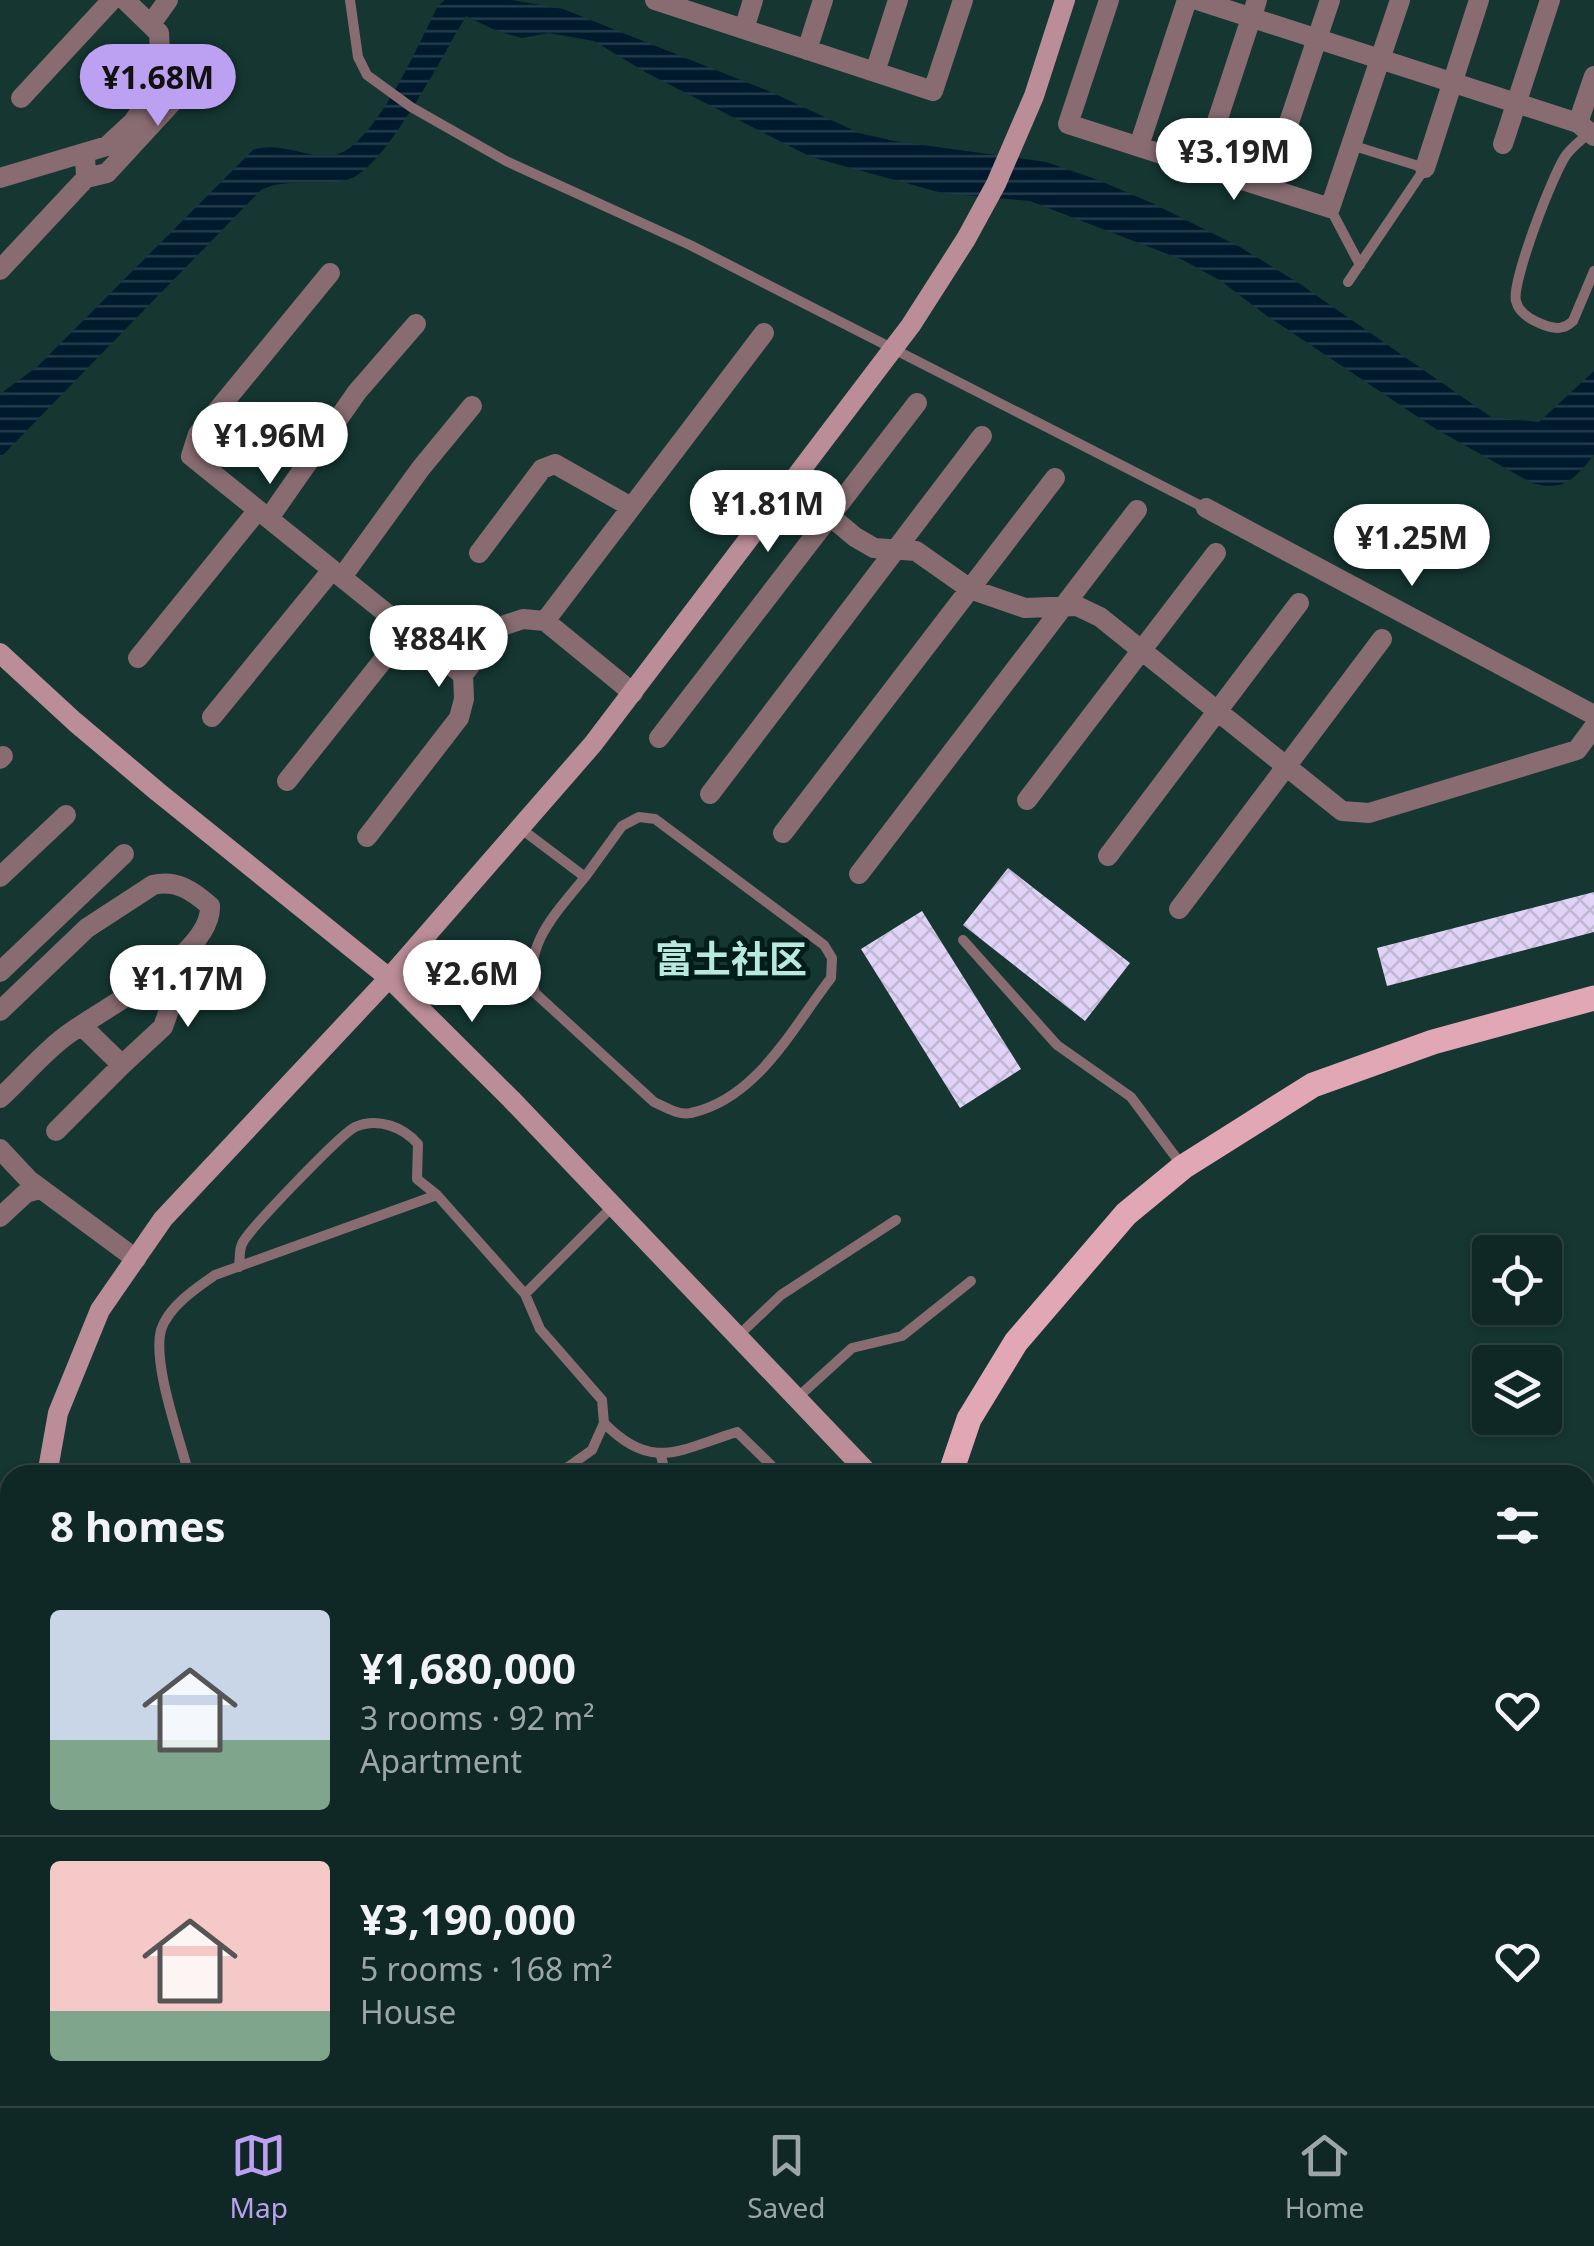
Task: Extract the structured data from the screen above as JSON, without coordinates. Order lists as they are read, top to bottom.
{
  "districts": ["富土社区"],
  "page": {
    "price": [
      "¥1.68M",
      "¥3.19M",
      "¥1.96M",
      "¥1.81M",
      "¥1.25M",
      "¥884K",
      "¥2.6M",
      "¥1.17M"
    ],
    "heading": "8 homes",
    "list": [
      {
        "name": "¥1,680,000",
        "note": "3 rooms · 92 m² · Apartment"
      },
      {
        "name": "¥3,190,000",
        "note": "5 rooms · 168 m² · House"
      }
    ],
    "tabs": ["Map", "Saved", "Home"]
  }
}
